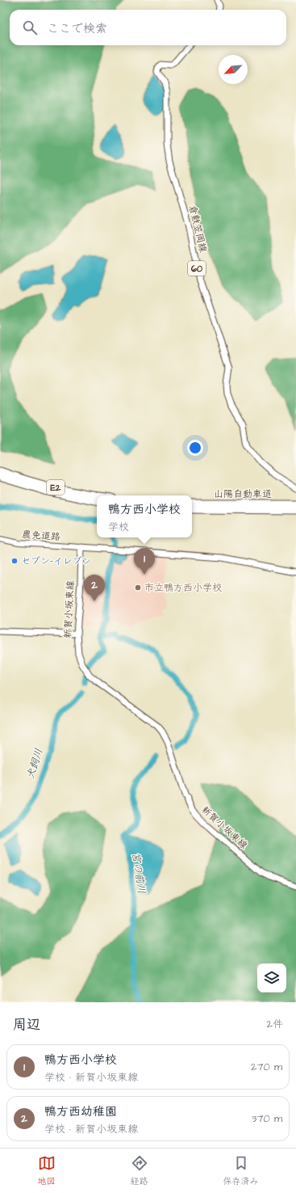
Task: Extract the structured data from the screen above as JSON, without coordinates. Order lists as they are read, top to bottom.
{
  "streets": {
    "highway": ["E2", "山陽自動車道"],
    "main road": ["倉敷笠岡線", "60", "新賀小坂東線"],
    "street": ["農免道路"]
  },
  "crossings": [
    ["農免道路", "新賀小坂東線"]
  ],
  "water": ["犬飼川", "宮の前川"],
  "places": ["セブン-イレブン", "市立鴨方西小学校"],
  "north": "bottom left",
  "page": {
    "search": "ここで検索",
    "popup": ["鴨方西小学校", "学校"],
    "pins": ["1", "2"],
    "heading": ["周辺", "2件"],
    "list": [
      {
        "mark": "1",
        "name": "鴨方西小学校",
        "note": "学校 · 新賀小坂東線",
        "value": "270 m"
      },
      {
        "mark": "2",
        "name": "鴨方西幼稚園",
        "note": "学校 · 新賀小坂東線",
        "value": "370 m"
      }
    ],
    "nav": ["地図", "経路", "保存済み"]
  }
}
